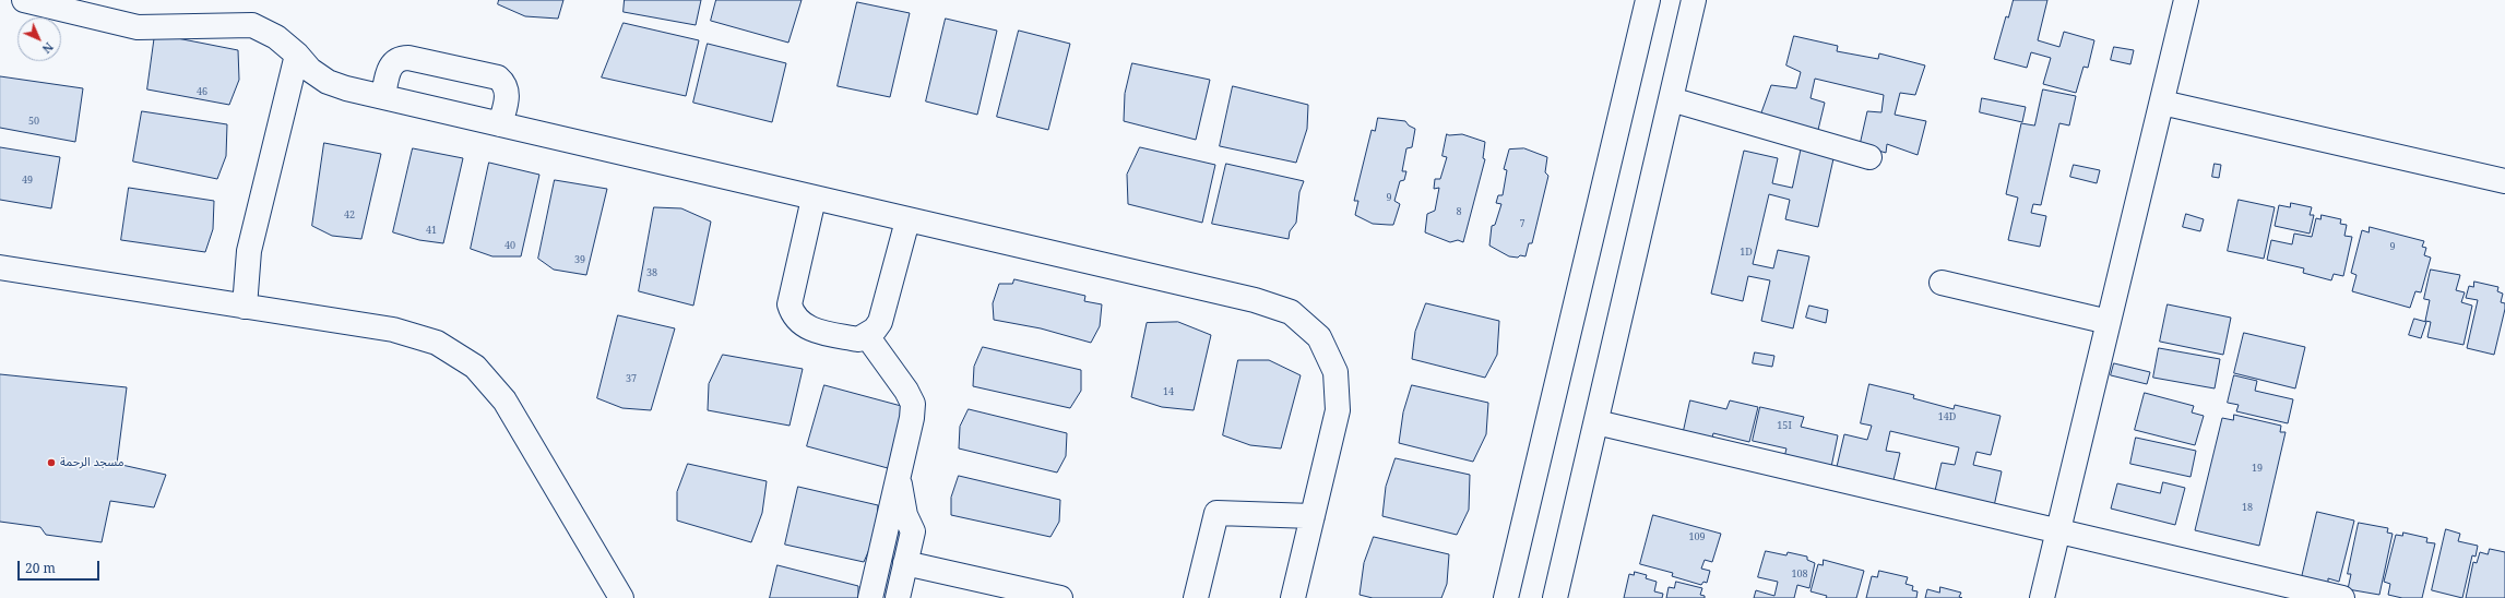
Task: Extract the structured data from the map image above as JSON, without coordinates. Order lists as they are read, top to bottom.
{
  "places": ["مسجد الرحمة"],
  "house_numbers": [
    "46",
    "50",
    "49",
    "9",
    "8",
    "42",
    "7",
    "41",
    "40",
    "9",
    "1D",
    "39",
    "38",
    "37",
    "14",
    "14D",
    "15I",
    "19",
    "18",
    "109",
    "108"
  ],
  "scale_bar": "20 m",
  "north": "bottom right"
}
